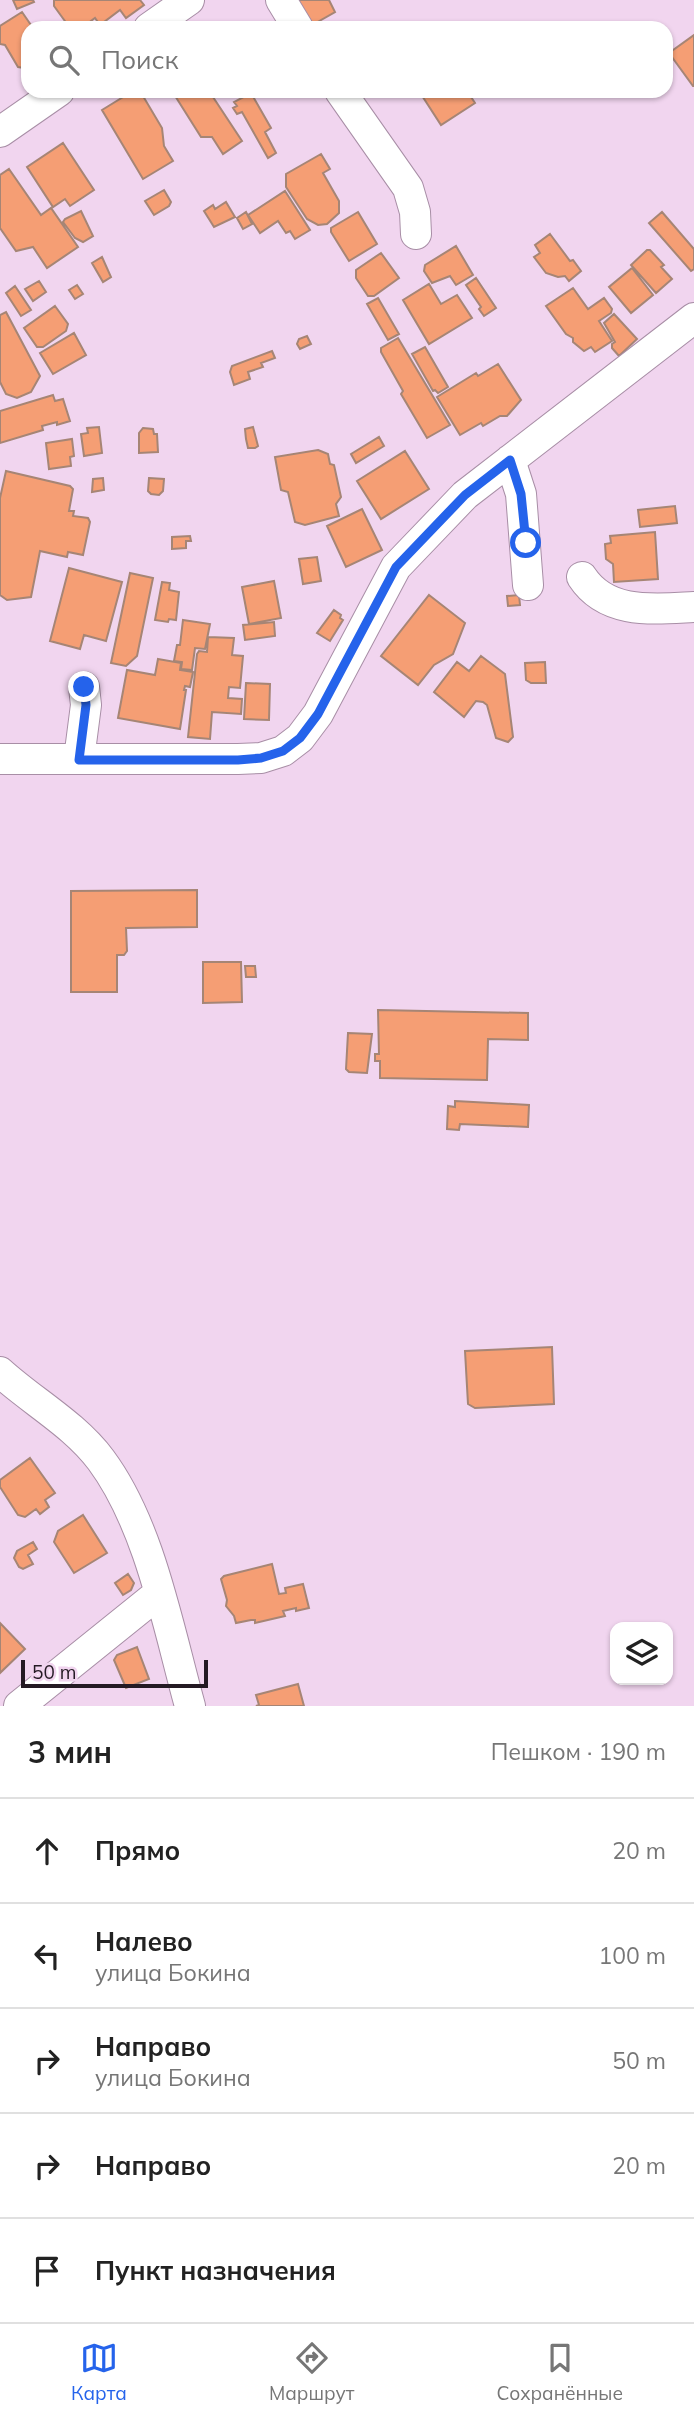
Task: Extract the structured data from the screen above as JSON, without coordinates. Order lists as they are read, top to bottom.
{
  "scale_bar": "50 m",
  "page": {
    "search": "Поиск",
    "scale": "50 m",
    "heading": ["3 мин", "Пешком · 190 m"],
    "list": [
      ["Прямо", "20 m"],
      ["Налево", "улица Бокина", "100 m"],
      ["Направо", "улица Бокина", "50 m"],
      ["Направо", "20 m"],
      "Пункт назначения"
    ],
    "nav": ["Карта", "Маршрут", "Сохранённые"]
  }
}
